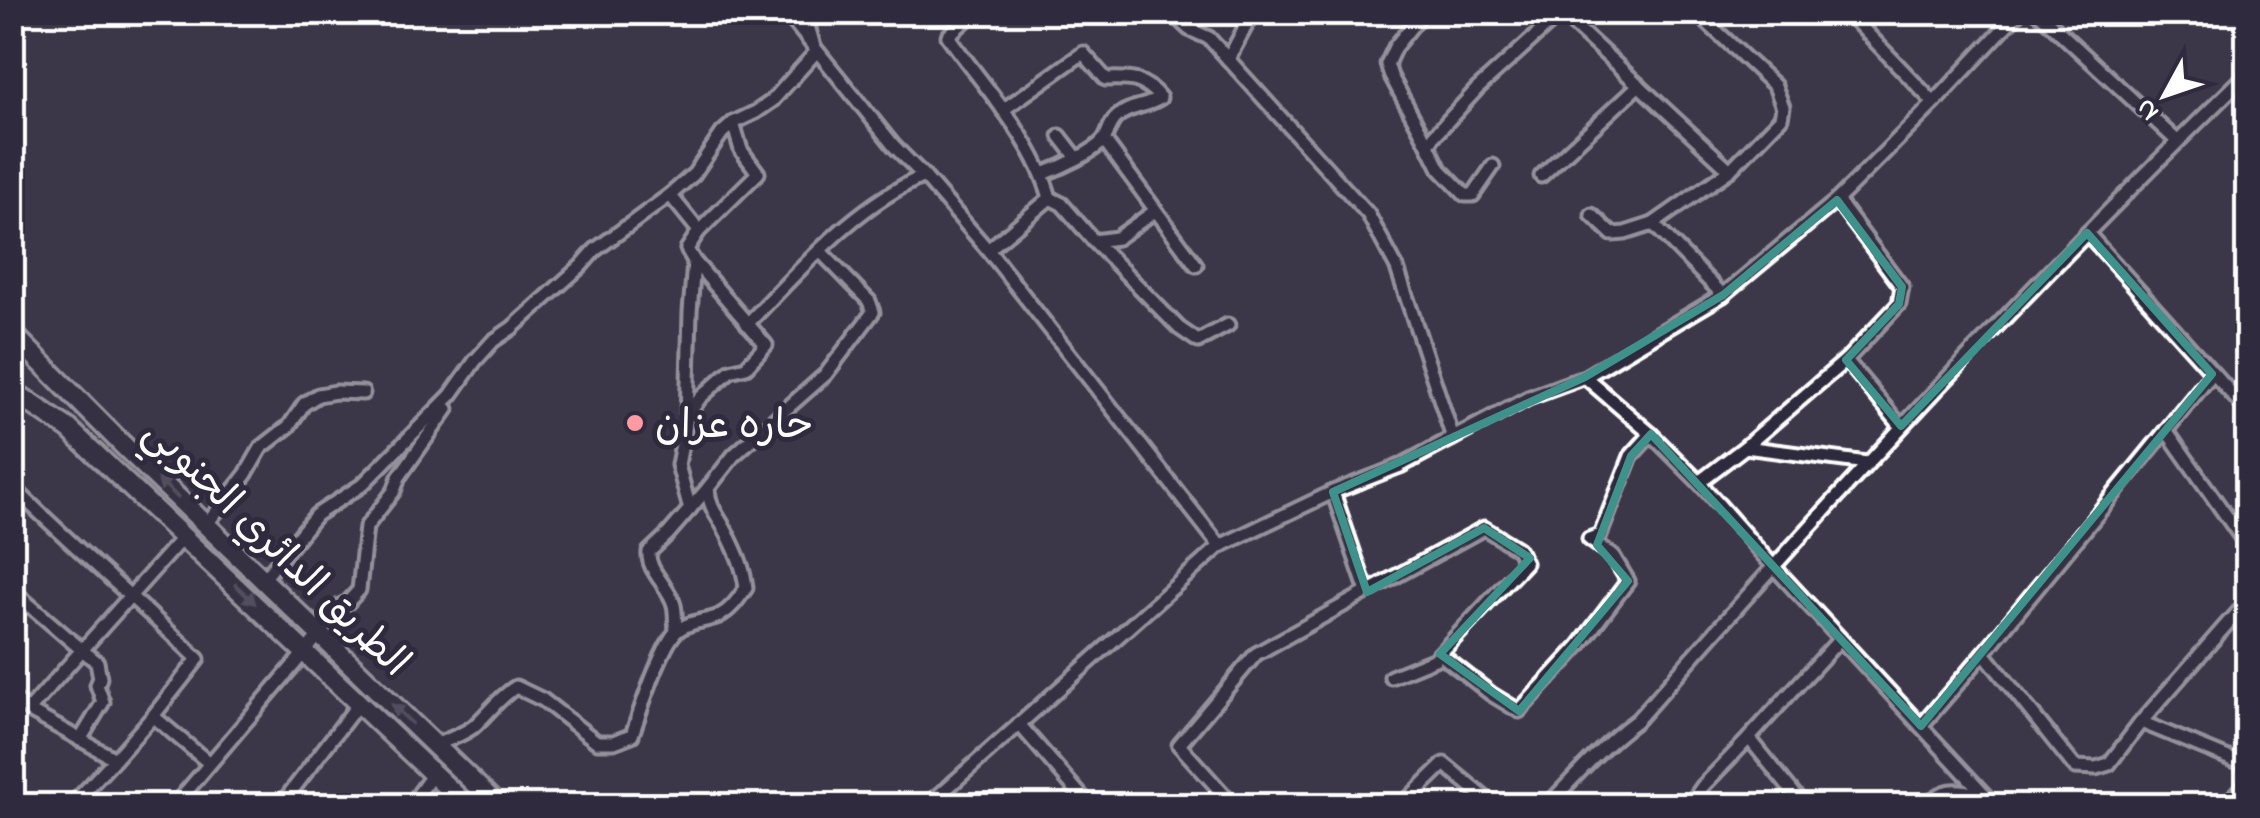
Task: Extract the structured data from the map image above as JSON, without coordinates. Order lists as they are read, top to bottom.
{
  "streets": {
    "main road": ["الطريق الدائري الجنوبي"]
  },
  "places": ["حاره عزان"],
  "north": "bottom left"
}
